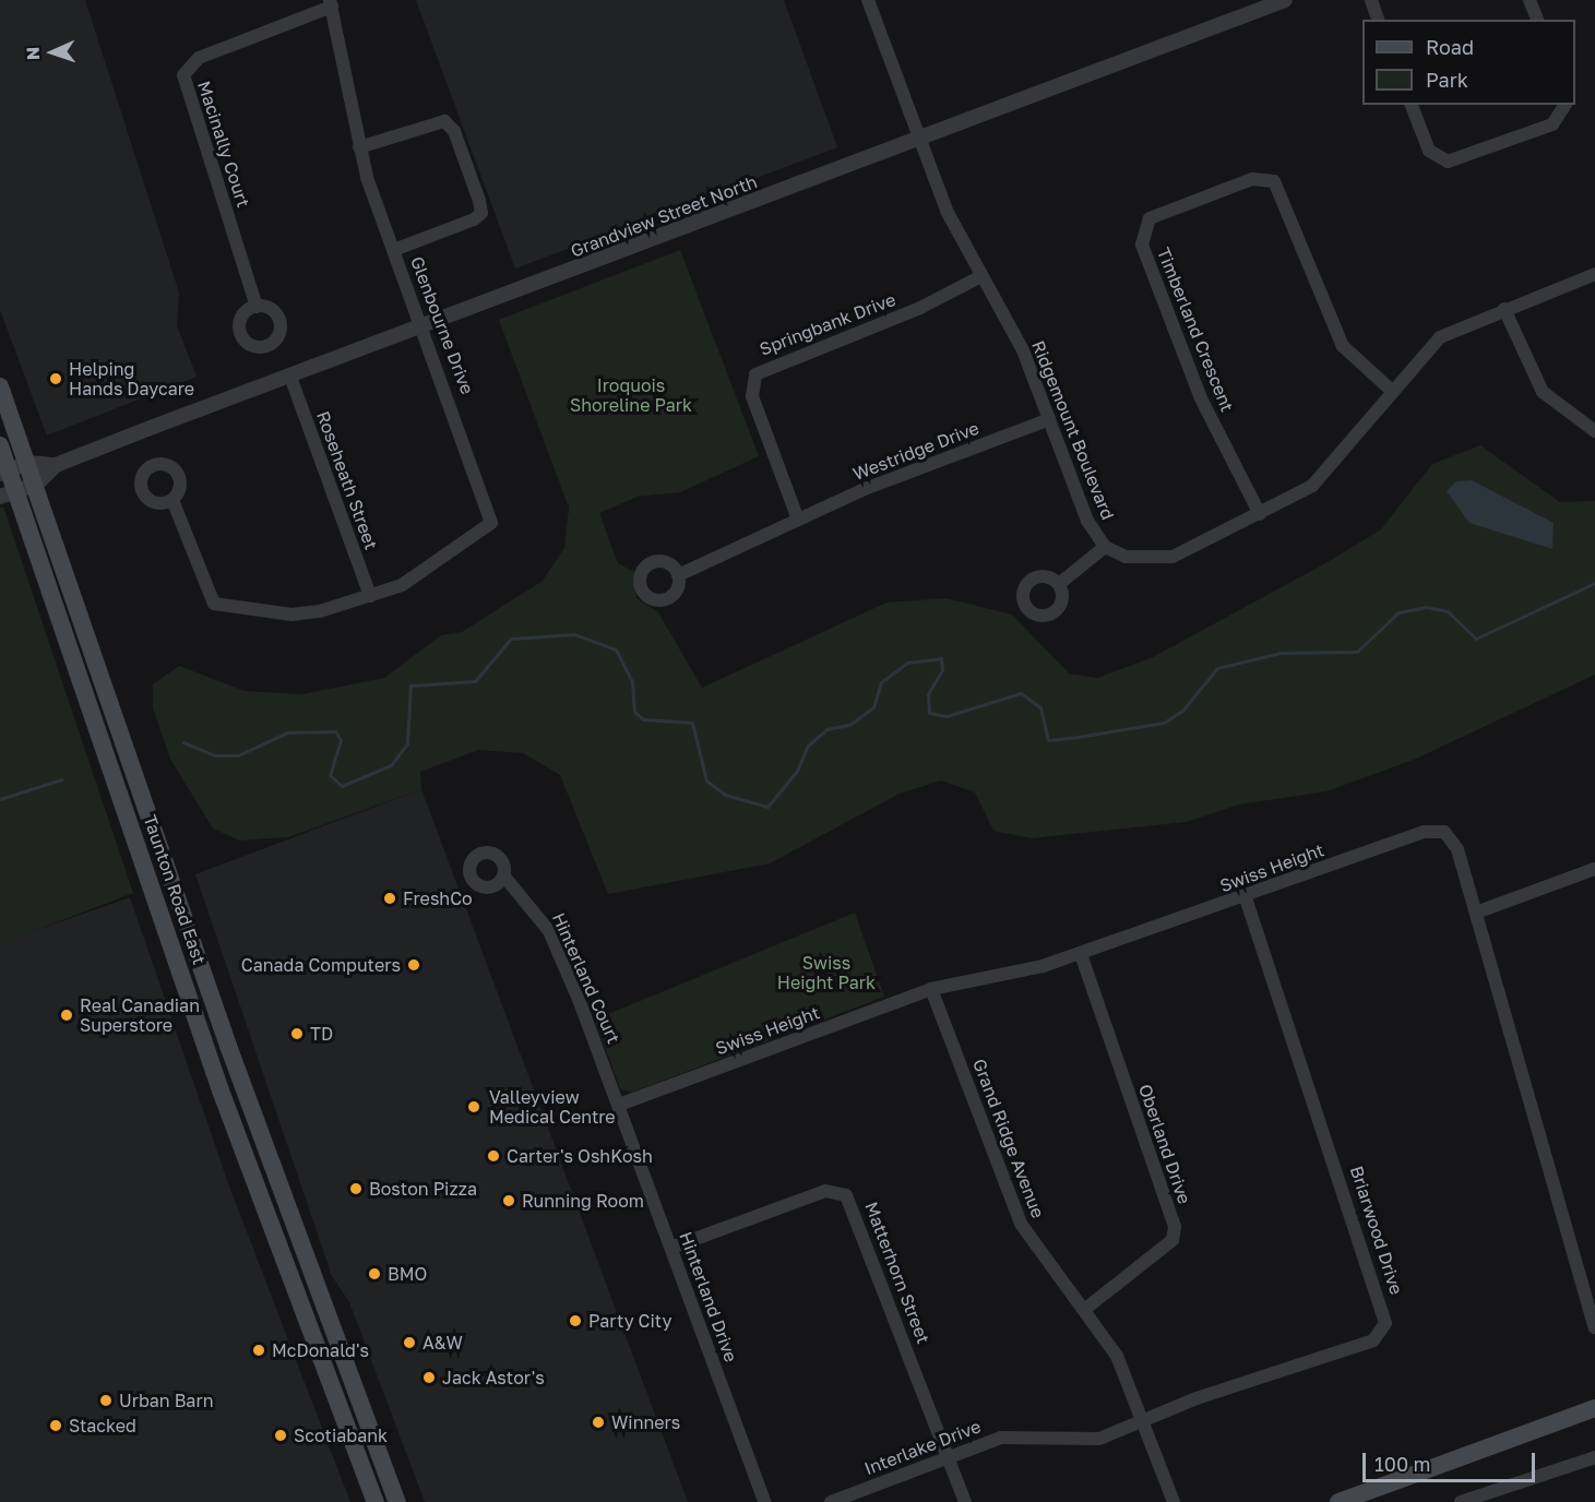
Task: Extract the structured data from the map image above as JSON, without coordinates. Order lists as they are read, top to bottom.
{
  "streets": {
    "main road": ["Taunton Road East"],
    "street": [
      "Macinally Court",
      "Grandview Street North",
      "Springbank Drive",
      "Glenbourne Drive",
      "Timberland Crescent",
      "Ridgemount Boulevard",
      "Westridge Drive",
      "Roseheath Street",
      "Swiss Height",
      "Hinterland Court",
      "Grand Ridge Avenue",
      "Oberland Drive",
      "Briarwood Drive",
      "Matterhorn Street",
      "Hinterland Drive",
      "Interlake Drive"
    ]
  },
  "crossings": [
    ["Macinally Court", "Glenbourne Drive"],
    ["Grandview Street North", "Glenbourne Drive"],
    ["Grandview Street North", "Ridgemount Boulevard"],
    ["Grandview Street North", "Roseheath Street"],
    ["Grandview Street North", "Taunton Road East"],
    ["Springbank Drive", "Ridgemount Boulevard"],
    ["Springbank Drive", "Westridge Drive"],
    ["Glenbourne Drive", "Roseheath Street"],
    ["Timberland Crescent", "Ridgemount Boulevard"],
    ["Ridgemount Boulevard", "Westridge Drive"],
    ["Swiss Height", "Hinterland Court"],
    ["Swiss Height", "Grand Ridge Avenue"],
    ["Swiss Height", "Oberland Drive"],
    ["Swiss Height", "Briarwood Drive"],
    ["Swiss Height", "Hinterland Drive"],
    ["Hinterland Court", "Hinterland Drive"],
    ["Grand Ridge Avenue", "Oberland Drive"],
    ["Grand Ridge Avenue", "Briarwood Drive"],
    ["Grand Ridge Avenue", "Interlake Drive"],
    ["Briarwood Drive", "Interlake Drive"],
    ["Matterhorn Street", "Hinterland Drive"],
    ["Matterhorn Street", "Interlake Drive"]
  ],
  "parks": ["Iroquois Shoreline Park", "Swiss Height Park"],
  "places": [
    "Helping Hands Daycare",
    "FreshCo",
    "Canada Computers",
    "Real Canadian Superstore",
    "TD",
    "Valleyview Medical Centre",
    "Carter's OshKosh",
    "Boston Pizza",
    "Running Room",
    "BMO",
    "Party City",
    "A&W",
    "McDonald's",
    "Jack Astor's",
    "Urban Barn",
    "Winners",
    "Stacked",
    "Scotiabank"
  ],
  "legend": ["Road", "Park"],
  "scale_bar": "100 m",
  "north": "left"
}
